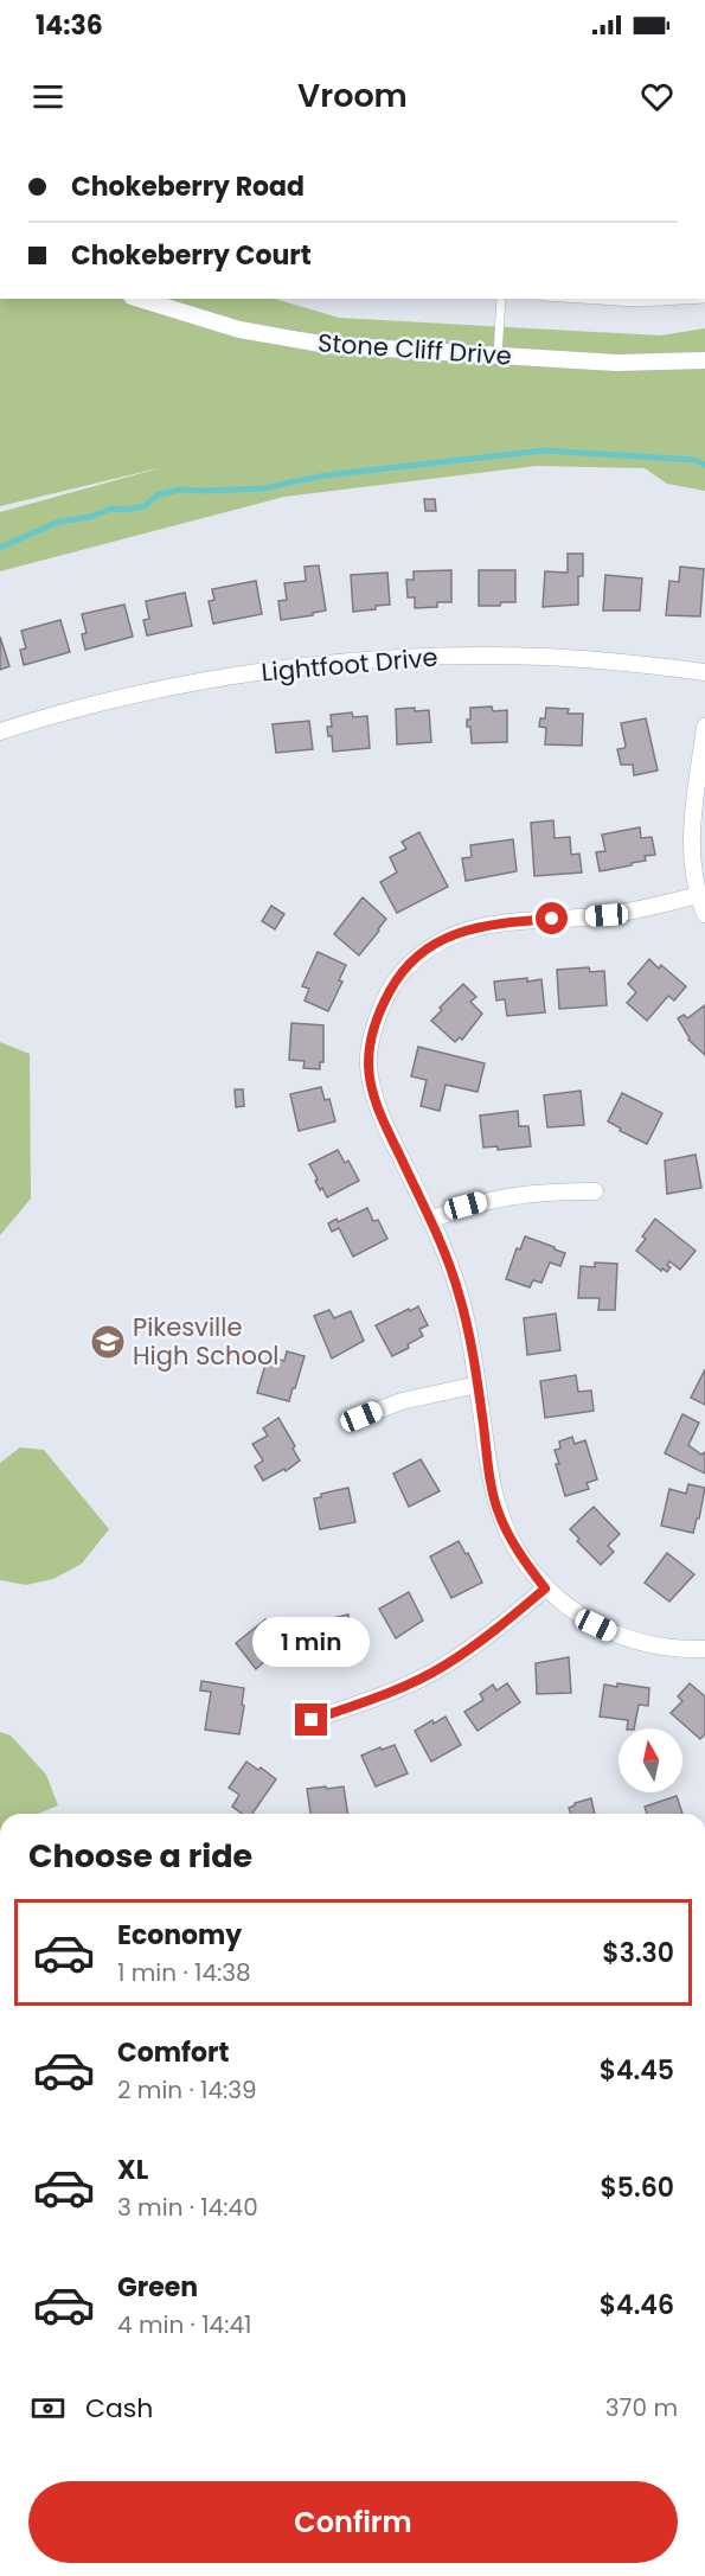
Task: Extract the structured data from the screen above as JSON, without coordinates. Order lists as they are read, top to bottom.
{
  "streets": {
    "street": ["Stone Cliff Drive", "Lightfoot Drive"]
  },
  "places": {
    "school or university": ["Pikesville High School"]
  },
  "north": "top",
  "page": {
    "status": "14:36",
    "header": "Vroom",
    "banner": ["Chokeberry Road", "Chokeberry Court"],
    "bubble": "1 min",
    "heading": "Choose a ride",
    "list": [
      {
        "name": "Economy",
        "note": "1 min · 14:38",
        "value": "$3.30"
      },
      {
        "name": "Comfort",
        "note": "2 min · 14:39",
        "value": "$4.45"
      },
      {
        "name": "XL",
        "note": "3 min · 14:40",
        "value": "$5.60"
      },
      {
        "name": "Green",
        "note": "4 min · 14:41",
        "value": "$4.46"
      }
    ],
    "pay": ["Cash", "370 m"],
    "buttons": "Confirm"
  }
}
